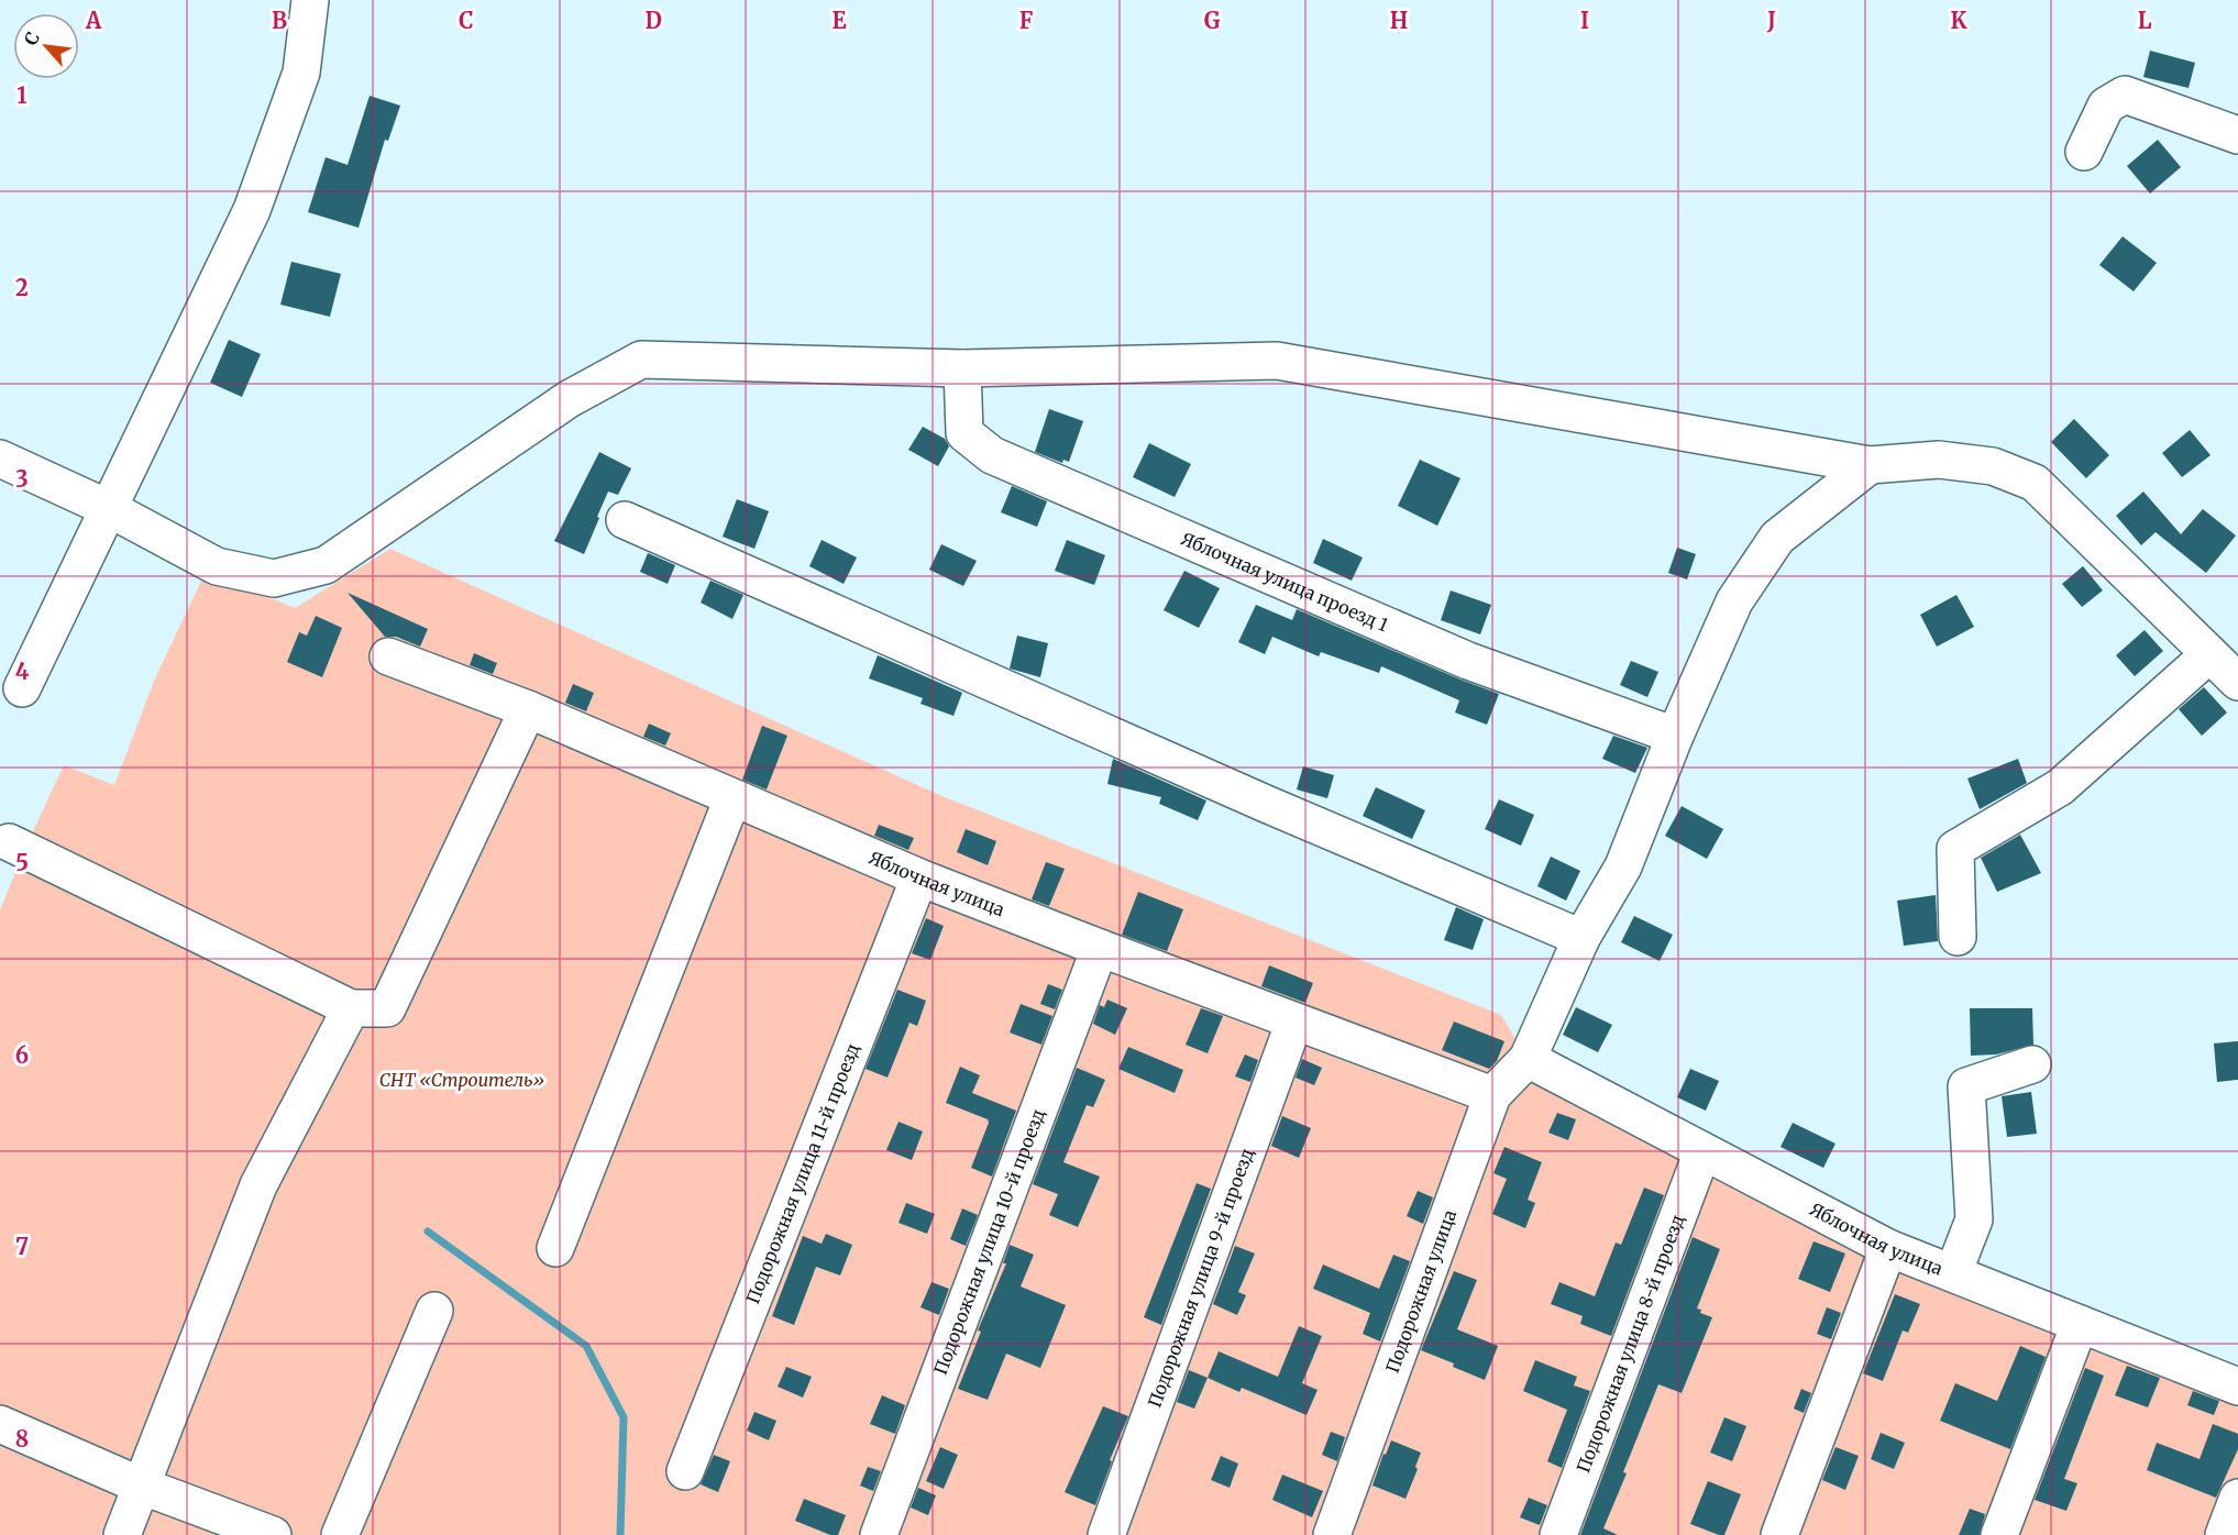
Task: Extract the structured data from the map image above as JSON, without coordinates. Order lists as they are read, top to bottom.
{
  "streets": {
    "street": [
      "Яблочная улица проезд 1",
      "Яблочная улица",
      "Подорожная улица 11-й проезд",
      "Подорожная улица 10-й проезд",
      "Подорожная улица 9-й проезд",
      "Подорожная улица",
      "Подорожная улица 8-й проезд"
    ]
  },
  "crossings": [
    ["Яблочная улица", "Подорожная улица 11-й проезд"],
    ["Яблочная улица", "Подорожная улица 10-й проезд"],
    ["Яблочная улица", "Подорожная улица 9-й проезд"],
    ["Яблочная улица", "Подорожная улица"],
    ["Яблочная улица", "Подорожная улица 8-й проезд"]
  ],
  "parks": ["СНТ «Строитель»"],
  "north": "top left",
  "grid": {
    "columns": [
      "A",
      "B",
      "C",
      "D",
      "E",
      "F",
      "G",
      "H",
      "I",
      "J",
      "K",
      "L"
    ],
    "rows": [
      "1",
      "2",
      "3",
      "4",
      "5",
      "6",
      "7",
      "8"
    ]
  }
}
